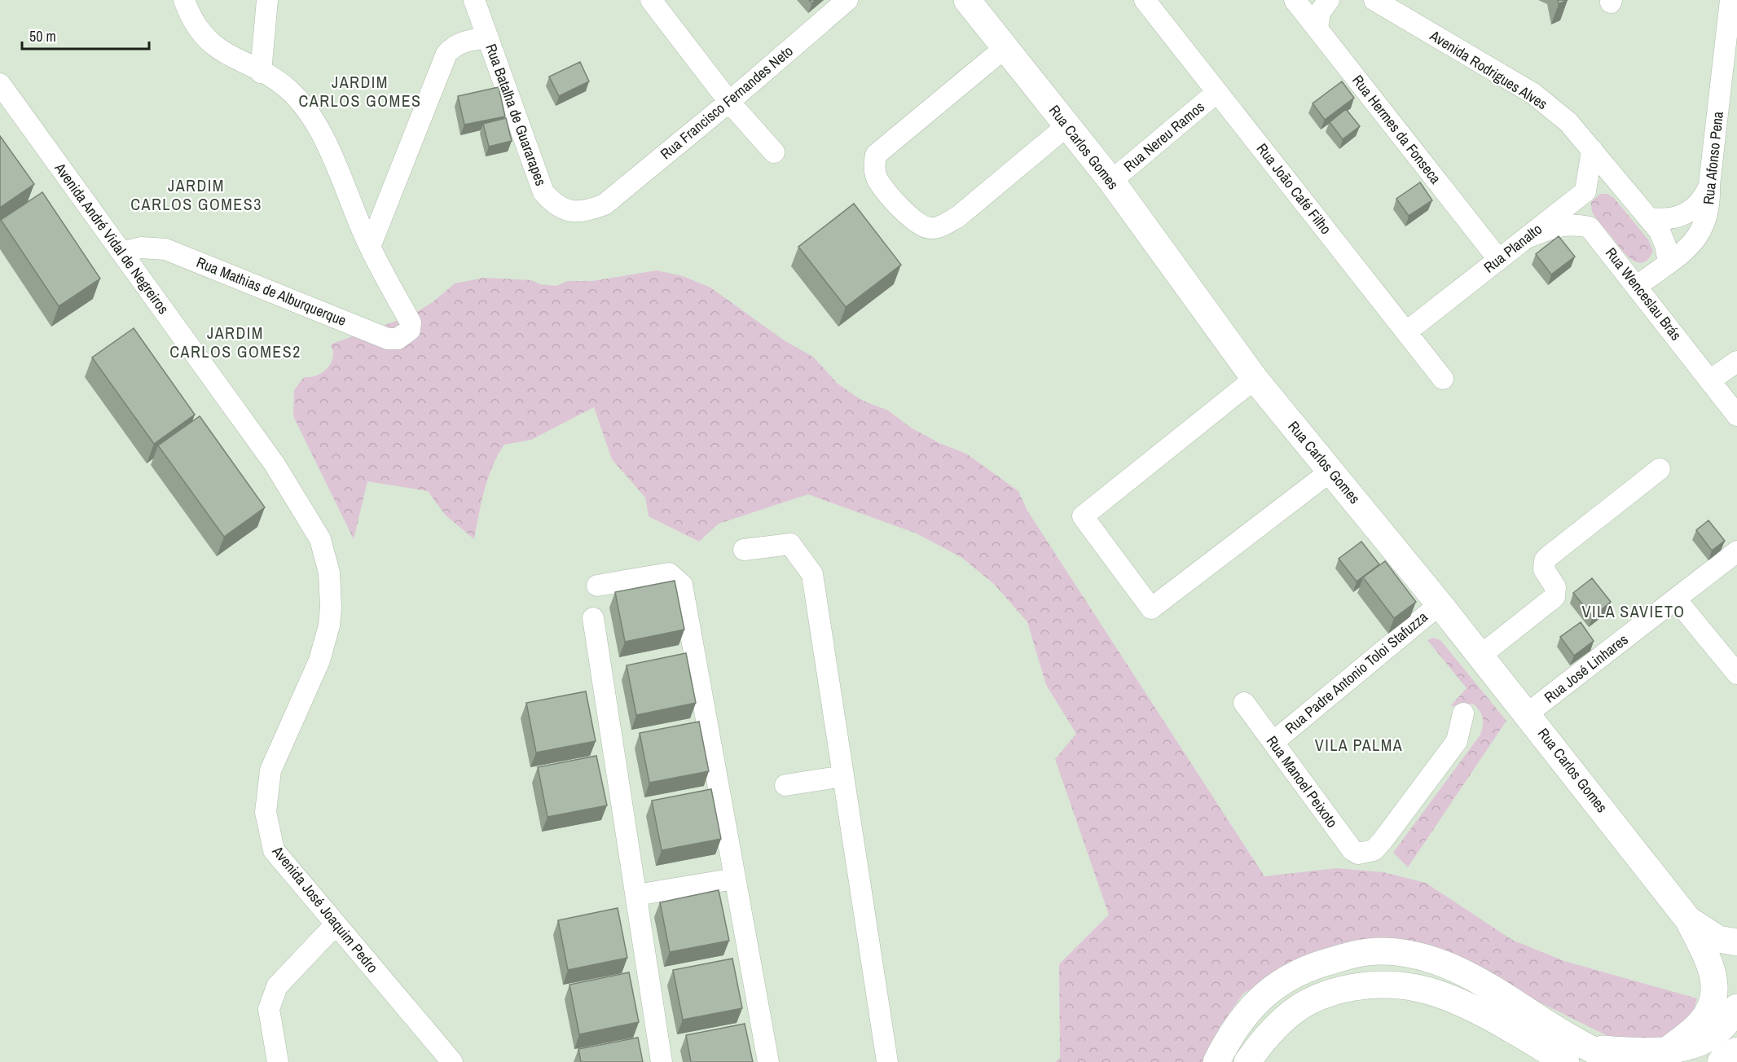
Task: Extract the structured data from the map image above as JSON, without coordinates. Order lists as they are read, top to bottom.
{
  "streets": {
    "main road": ["Rua Carlos Gomes"],
    "street": [
      "Avenida Rodrigues Alves",
      "Rua Francisco Fernandes Neto",
      "Rua Batalha de Guararapes",
      "Rua Hermes da Fonseca",
      "Rua Nereu Ramos",
      "Rua Afonso Pena",
      "Rua João Café Filho",
      "Avenida André Vidal de Negreiros",
      "Rua Planalto",
      "Rua Mathias de Alburquerque",
      "Rua Wenceslau Brás",
      "Rua José Linhares",
      "Rua Padre Antonio Toloi Stafuzza",
      "Rua Manoel Peixoto",
      "Avenida José Joaquim Pedro"
    ]
  },
  "crossings": [
    ["Avenida Rodrigues Alves", "Rua Afonso Pena"],
    ["Avenida Rodrigues Alves", "Rua Planalto"],
    ["Rua Francisco Fernandes Neto", "Rua Batalha de Guararapes"],
    ["Rua Hermes da Fonseca", "Rua Planalto"],
    ["Rua Nereu Ramos", "Rua Carlos Gomes"],
    ["Rua Nereu Ramos", "Rua João Café Filho"],
    ["Rua Carlos Gomes", "Rua José Linhares"],
    ["Rua Carlos Gomes", "Rua Padre Antonio Toloi Stafuzza"],
    ["Rua Afonso Pena", "Rua Wenceslau Brás"],
    ["Rua João Café Filho", "Rua Planalto"],
    ["Avenida André Vidal de Negreiros", "Rua Mathias de Alburquerque"],
    ["Avenida André Vidal de Negreiros", "Avenida José Joaquim Pedro"],
    ["Rua Planalto", "Rua Wenceslau Brás"],
    ["Rua Padre Antonio Toloi Stafuzza", "Rua Manoel Peixoto"]
  ],
  "districts": [
    "JARDIM CARLOS GOMES",
    "JARDIM CARLOS GOMES3",
    "JARDIM CARLOS GOMES2",
    "VILA SAVIETO",
    "VILA PALMA"
  ],
  "scale_bar": "50 m"
}
